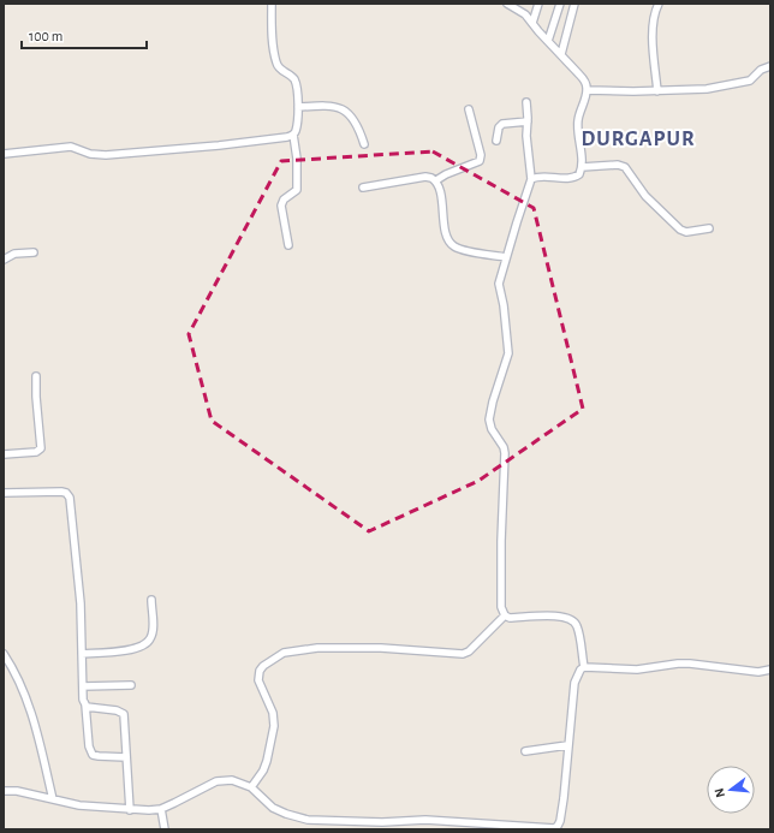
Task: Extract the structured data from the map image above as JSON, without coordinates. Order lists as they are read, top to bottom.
{
  "districts": ["DURGAPUR"],
  "scale_bar": "100 m",
  "north": "left"
}
